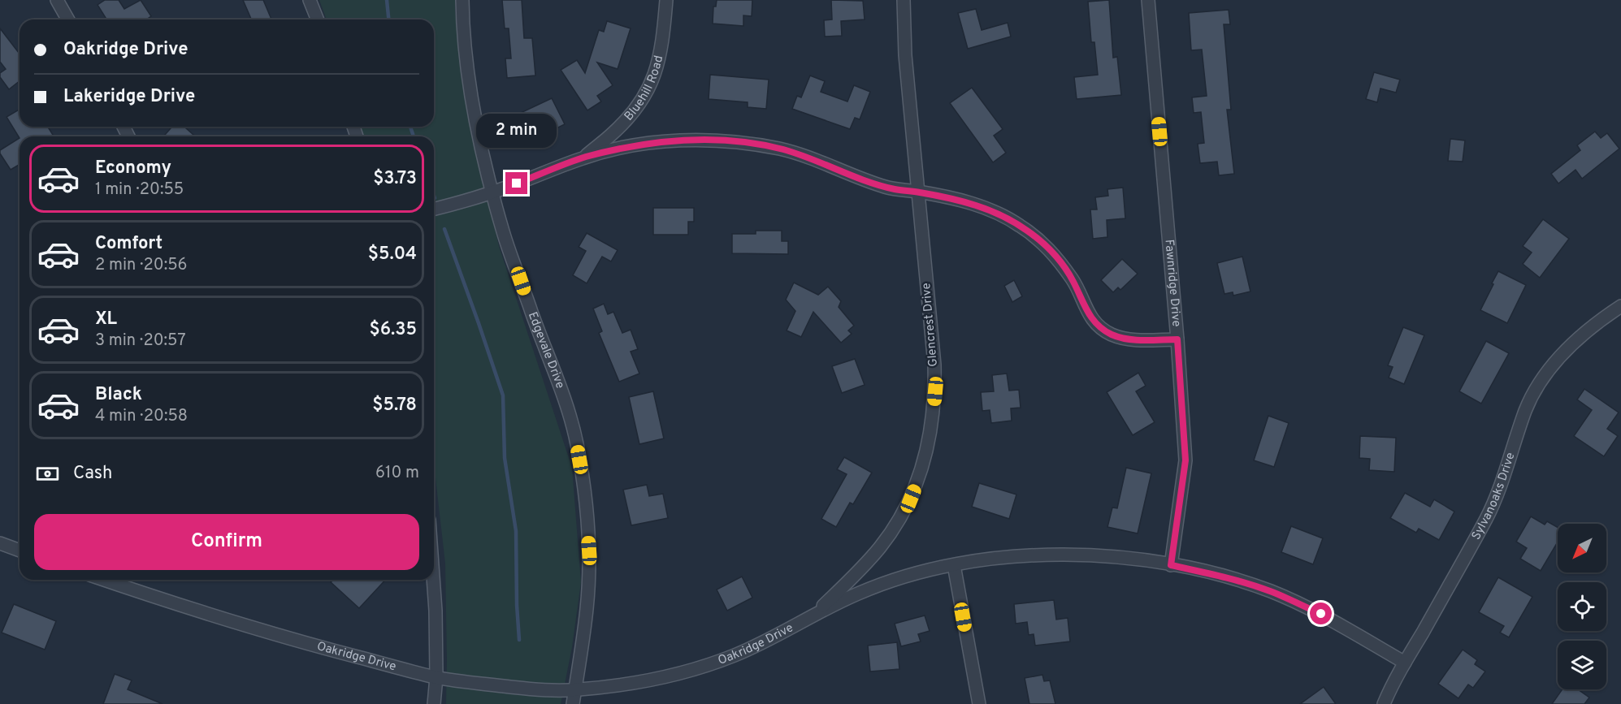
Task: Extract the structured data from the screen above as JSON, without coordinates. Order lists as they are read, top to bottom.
{
  "streets": {
    "street": [
      "Bluehill Road",
      "Fawnridge Drive",
      "Glencrest Drive",
      "Edgevale Drive",
      "Sylvanoaks Drive",
      "Oakridge Drive"
    ]
  },
  "crossings": [
    ["Fawnridge Drive", "Oakridge Drive"],
    ["Glencrest Drive", "Oakridge Drive"],
    ["Edgevale Drive", "Oakridge Drive"],
    ["Sylvanoaks Drive", "Oakridge Drive"]
  ],
  "north": "bottom left",
  "page": {
    "banner": ["Oakridge Drive", "Lakeridge Drive"],
    "bubble": "2 min",
    "list": [
      {
        "name": "Economy",
        "note": "1 min · 20:55",
        "value": "$3.73"
      },
      {
        "name": "Comfort",
        "note": "2 min · 20:56",
        "value": "$5.04"
      },
      {
        "name": "XL",
        "note": "3 min · 20:57",
        "value": "$6.35"
      },
      {
        "name": "Black",
        "note": "4 min · 20:58",
        "value": "$5.78"
      }
    ],
    "pay": ["Cash", "610 m"],
    "buttons": "Confirm"
  }
}
